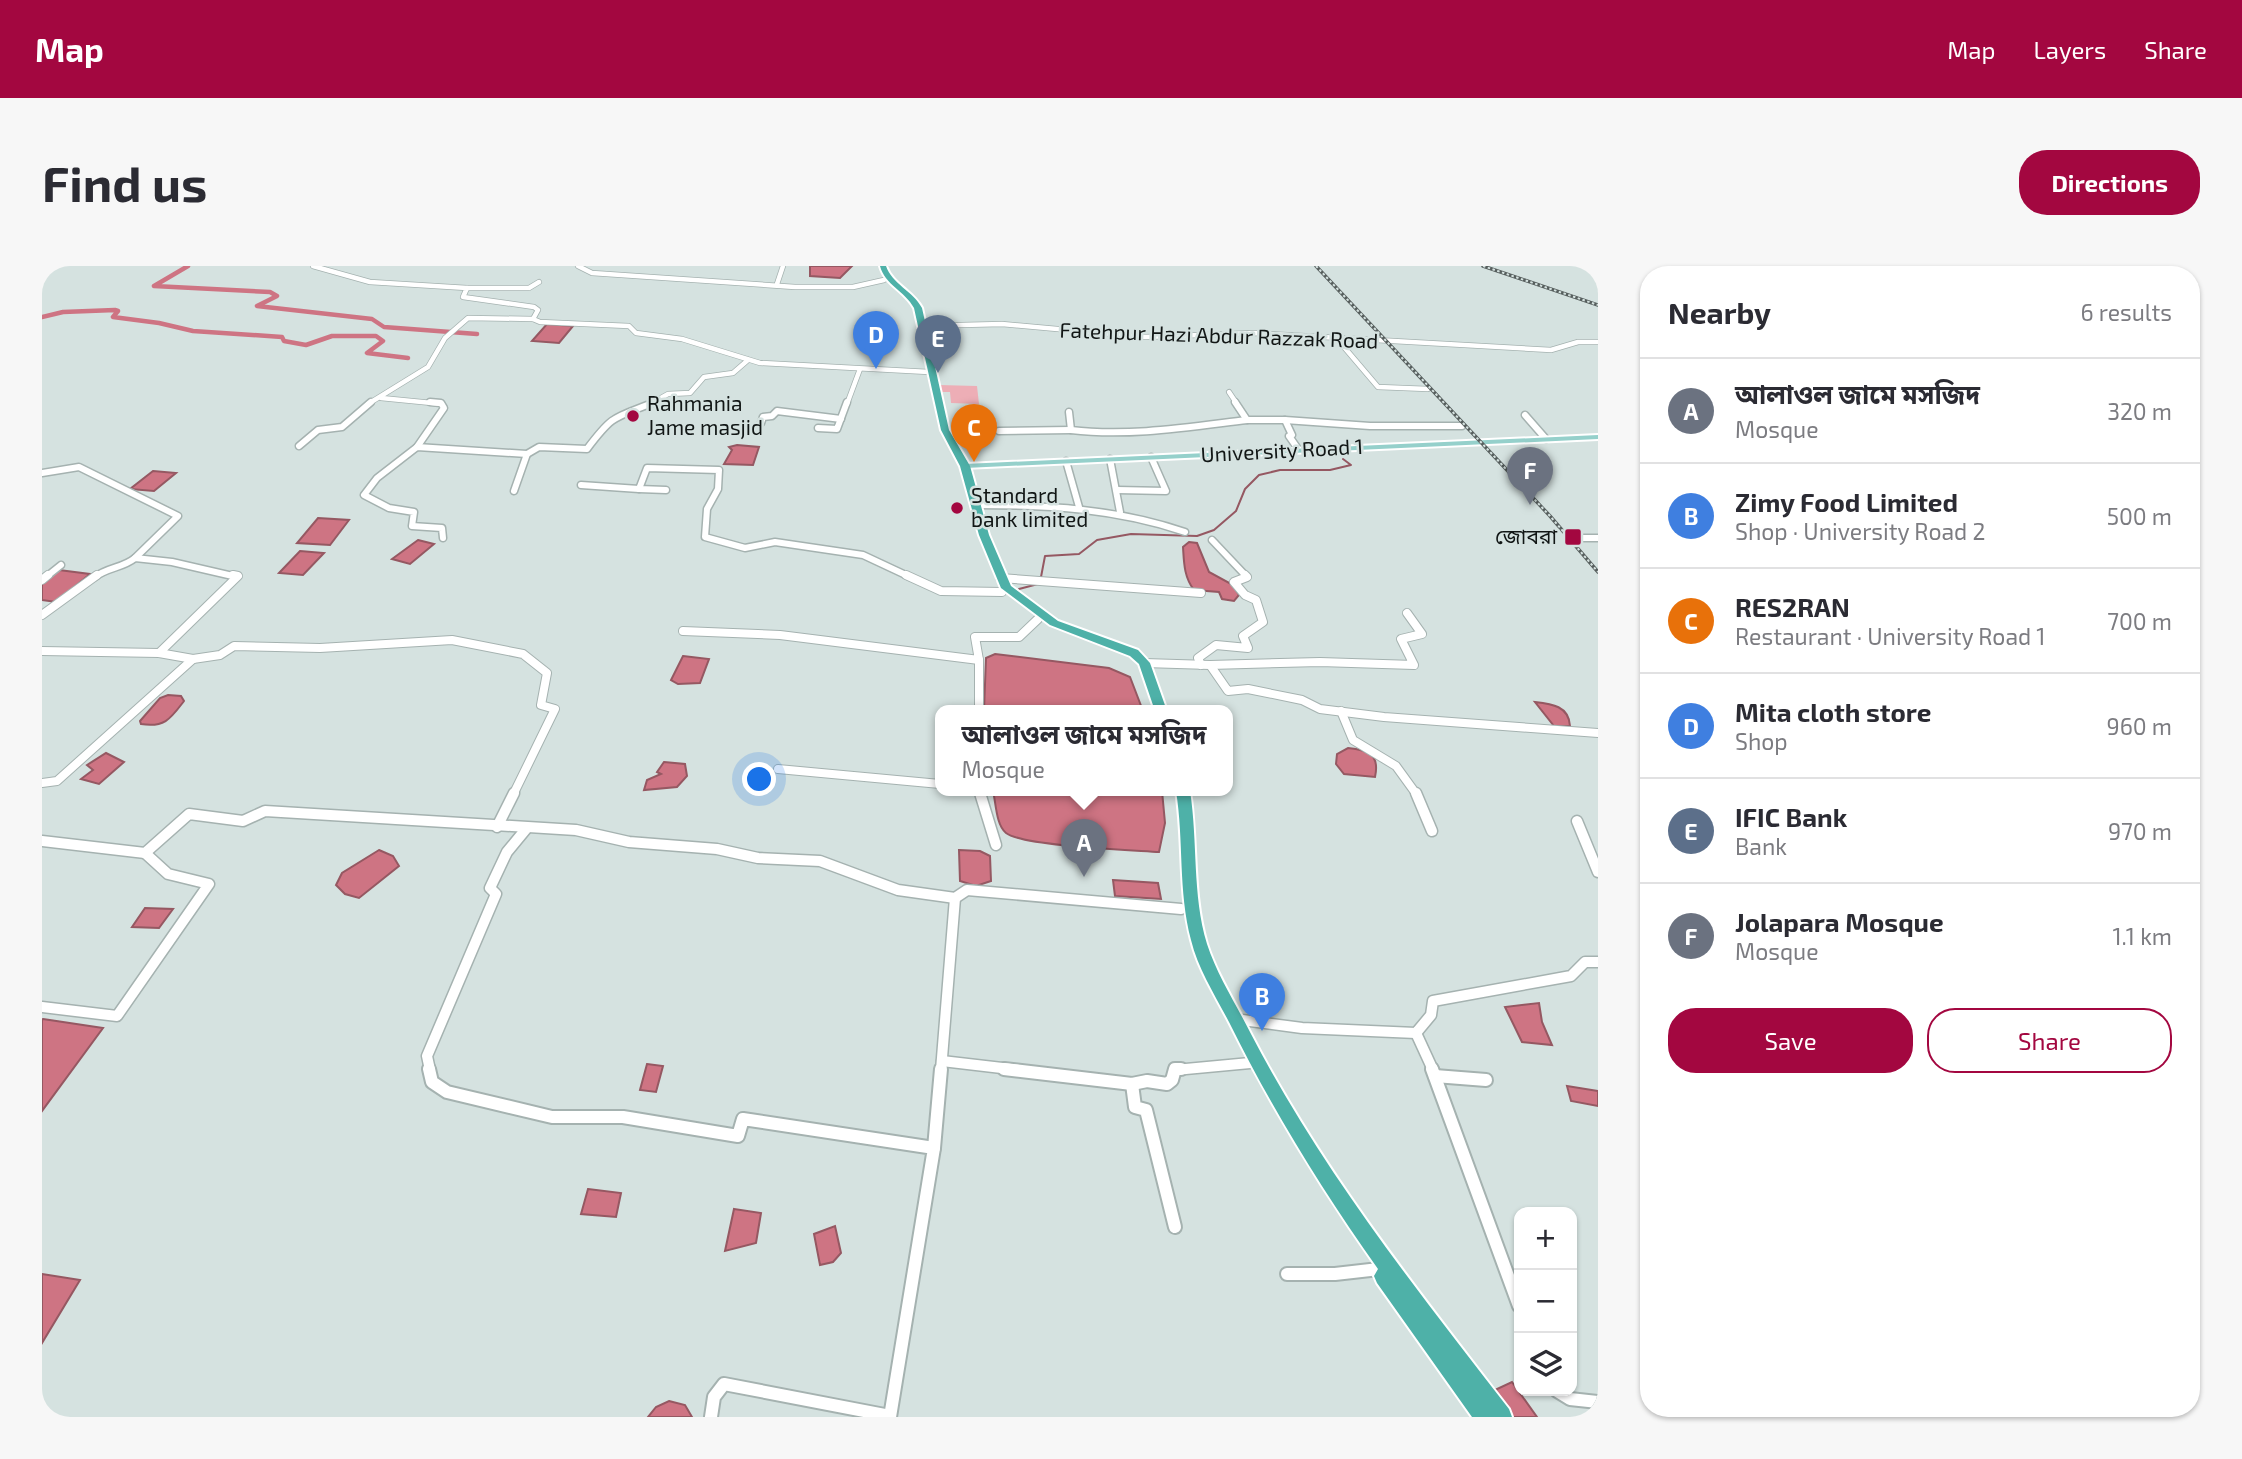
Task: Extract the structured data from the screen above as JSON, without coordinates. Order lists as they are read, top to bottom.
{
  "streets": {
    "main road": ["University Road 1"],
    "street": ["Fatehpur Hazi Abdur Razzak Road"]
  },
  "places": {
    "other": ["Rahmania Jame masjid", "Standard bank limited"],
    "transit": ["জোবরা"]
  },
  "page": {
    "header": "Map",
    "nav": ["Map", "Layers", "Share"],
    "buttons": [
      "Directions",
      ["Save", "Share"]
    ],
    "title": "Find us",
    "heading": ["Nearby", "6 results"],
    "pins": [
      "D",
      "E",
      "C",
      "F",
      "A",
      "B"
    ],
    "list": [
      {
        "mark": "A",
        "name": "আলাওল জামে মসজিদ",
        "note": "Mosque",
        "value": "320 m"
      },
      {
        "mark": "B",
        "name": "Zimy Food Limited",
        "note": "Shop · University Road 2",
        "value": "500 m"
      },
      {
        "mark": "C",
        "name": "RES2RAN",
        "note": "Restaurant · University Road 1",
        "value": "700 m"
      },
      {
        "mark": "D",
        "name": "Mita cloth store",
        "note": "Shop",
        "value": "960 m"
      },
      {
        "mark": "E",
        "name": "IFIC Bank",
        "note": "Bank",
        "value": "970 m"
      },
      {
        "mark": "F",
        "name": "Jolapara Mosque",
        "note": "Mosque",
        "value": "1.1 km"
      }
    ],
    "popup": ["আলাওল জামে মসজিদ", "Mosque"],
    "map_buttons": ["+", "−"]
  }
}
